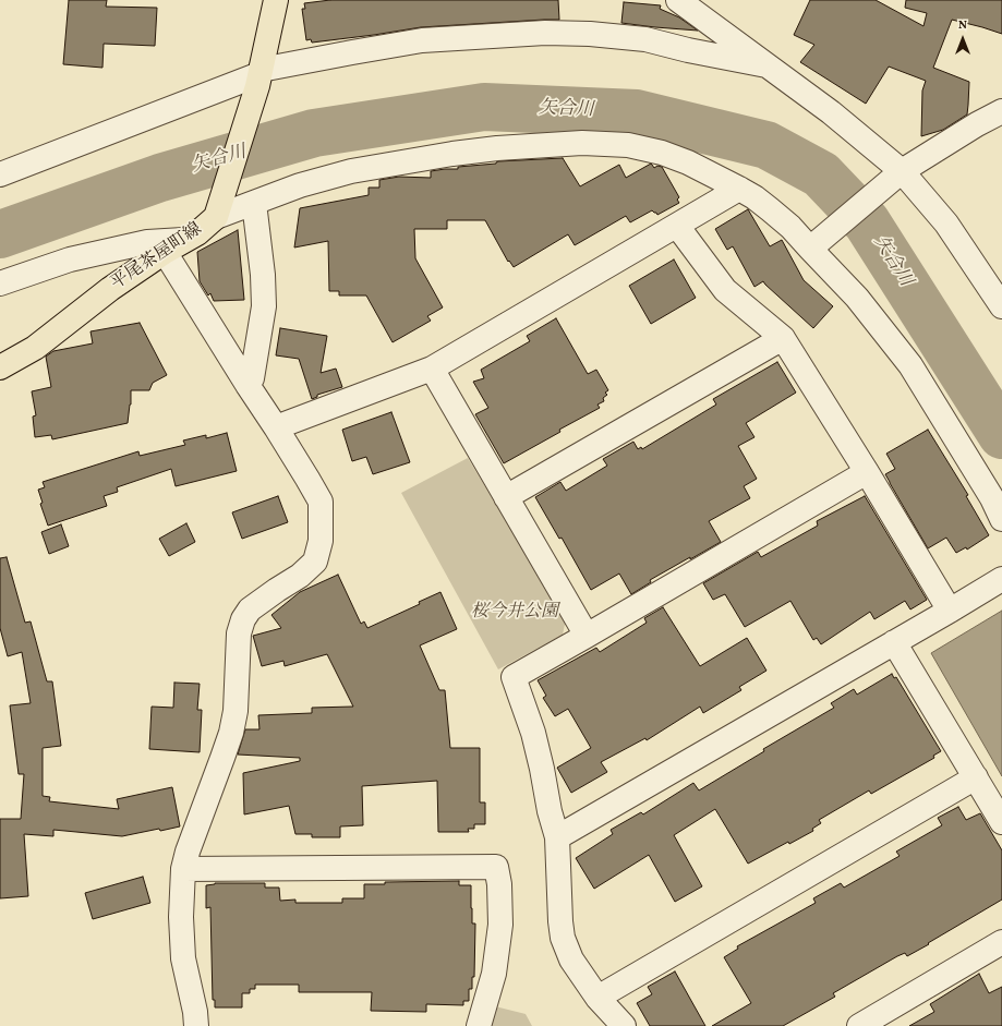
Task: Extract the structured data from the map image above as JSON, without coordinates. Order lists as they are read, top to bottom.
{
  "streets": {
    "main road": ["平尾茶屋町線"]
  },
  "water": ["矢合川"],
  "parks": ["桜今井公園"],
  "north": "top"
}
